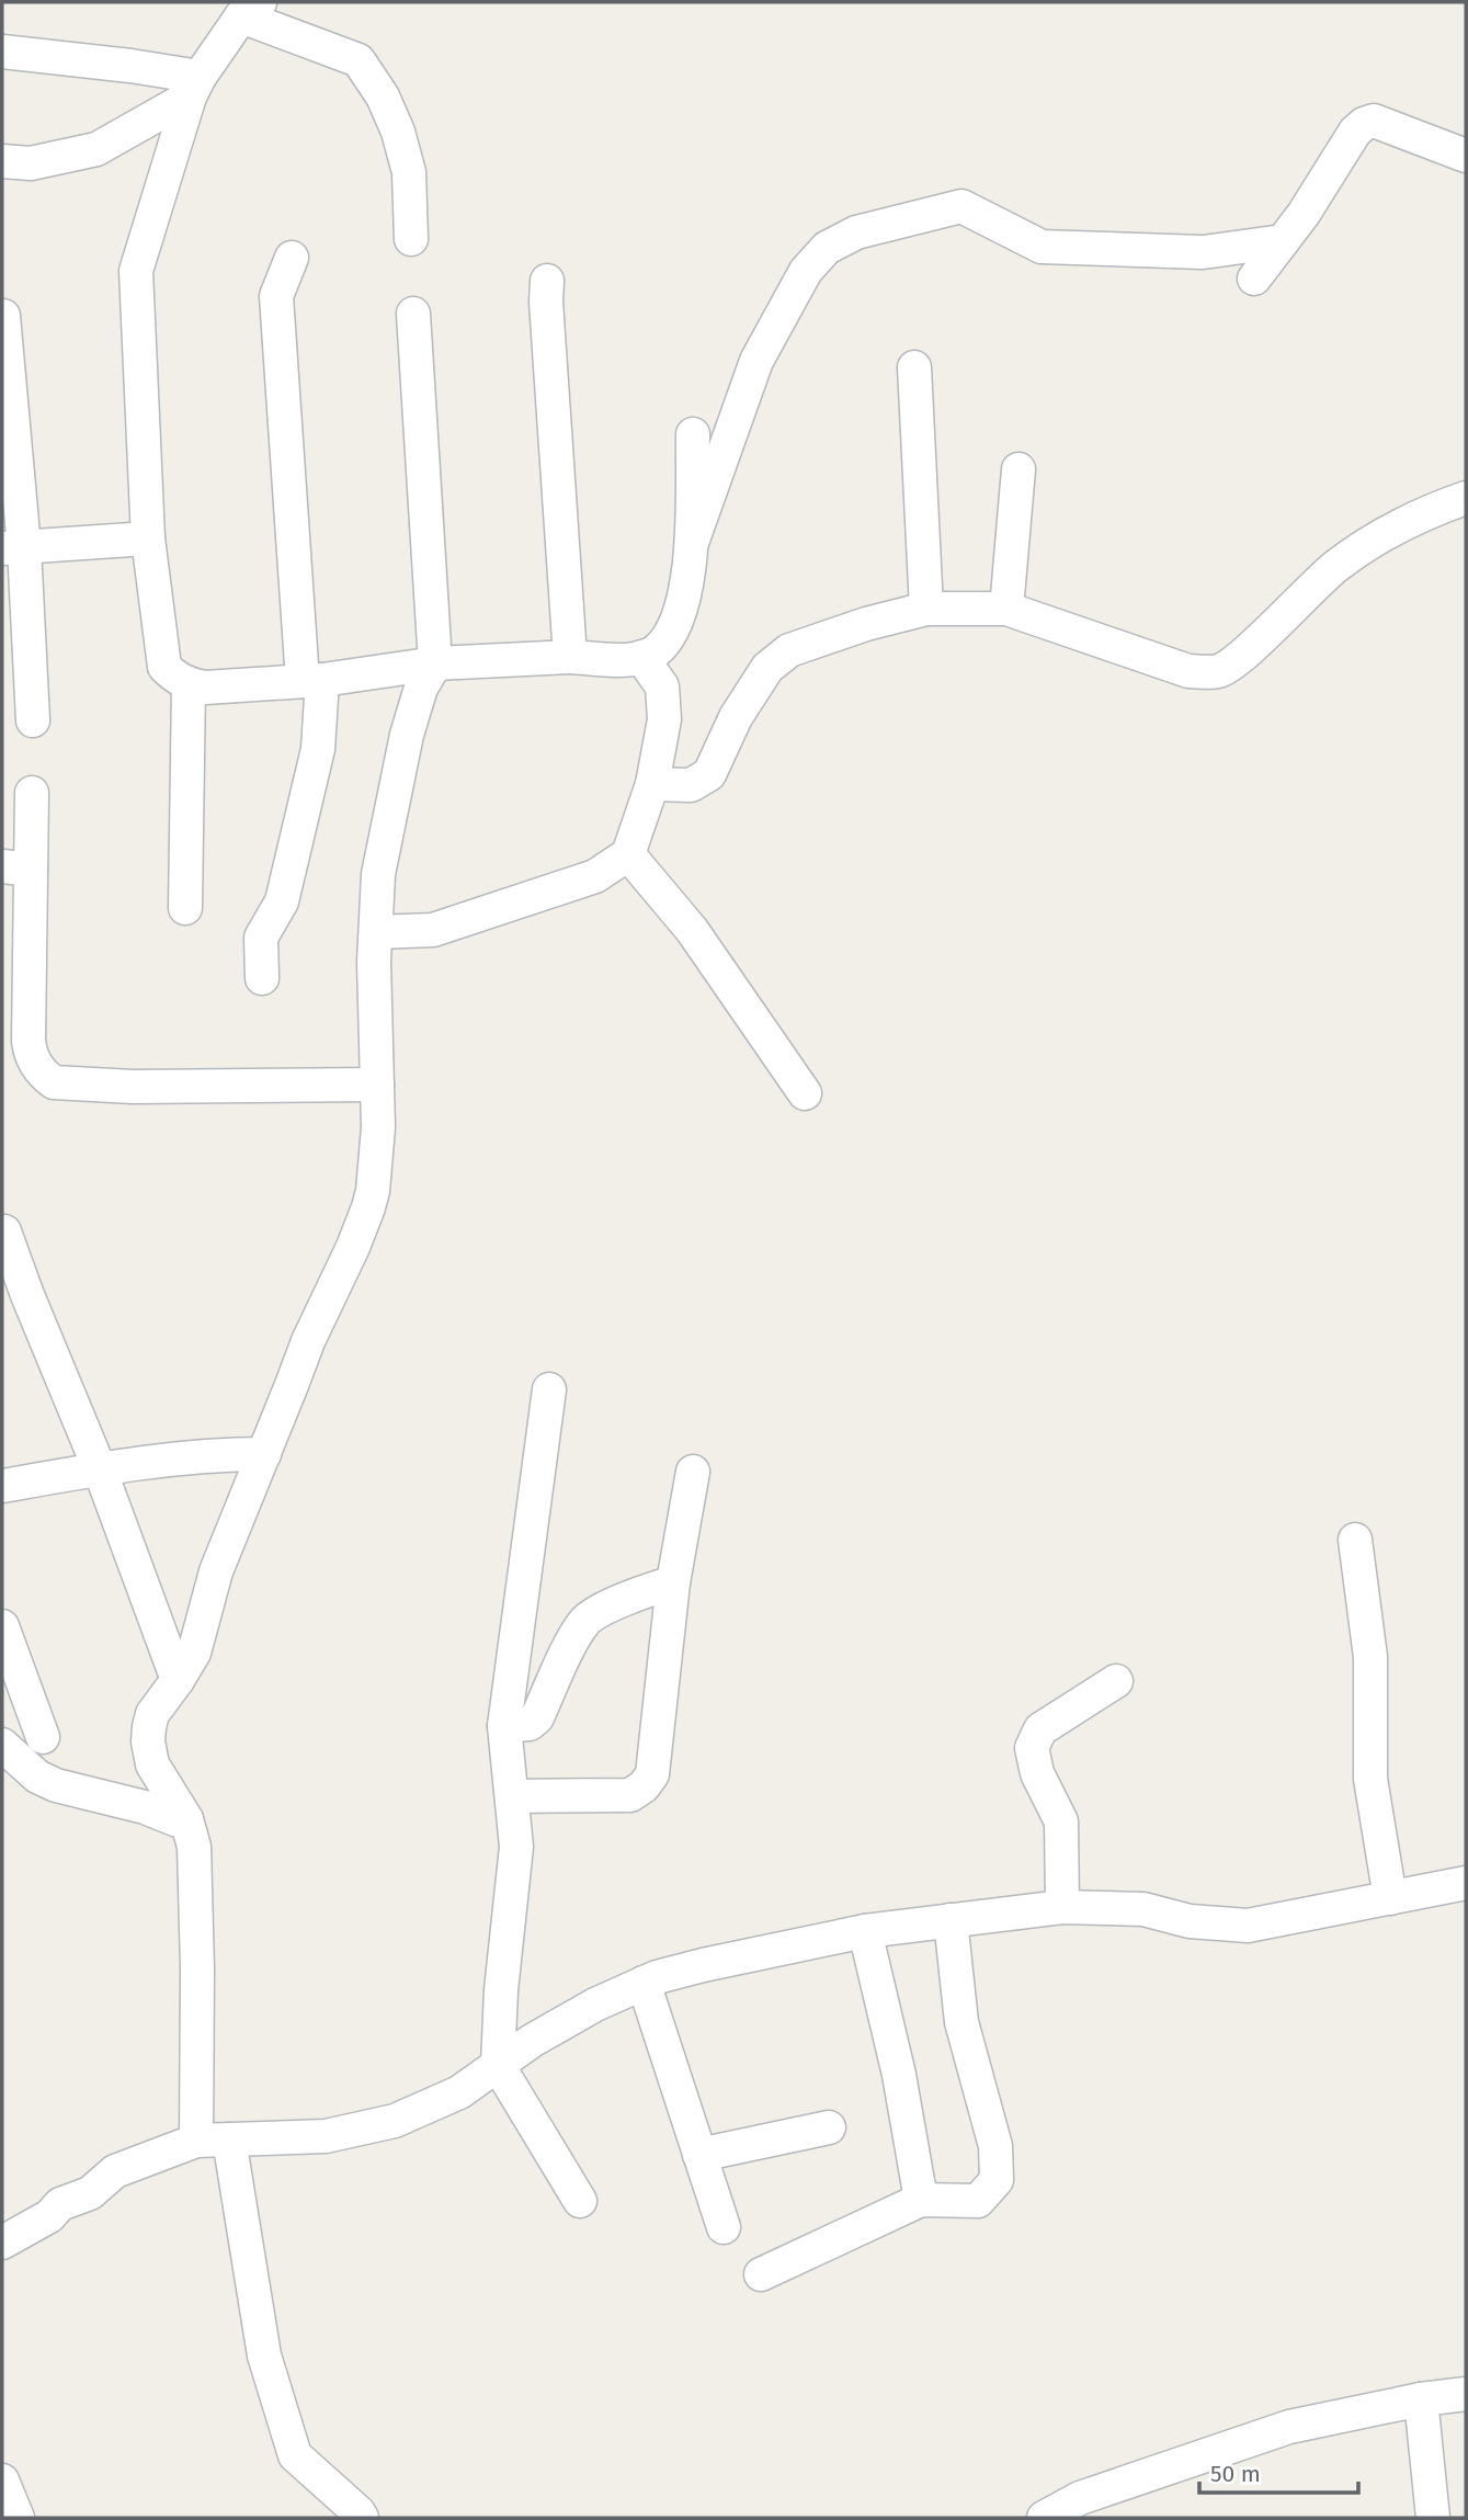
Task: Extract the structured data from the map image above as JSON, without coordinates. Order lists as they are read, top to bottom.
{
  "scale_bar": "50 m"
}
